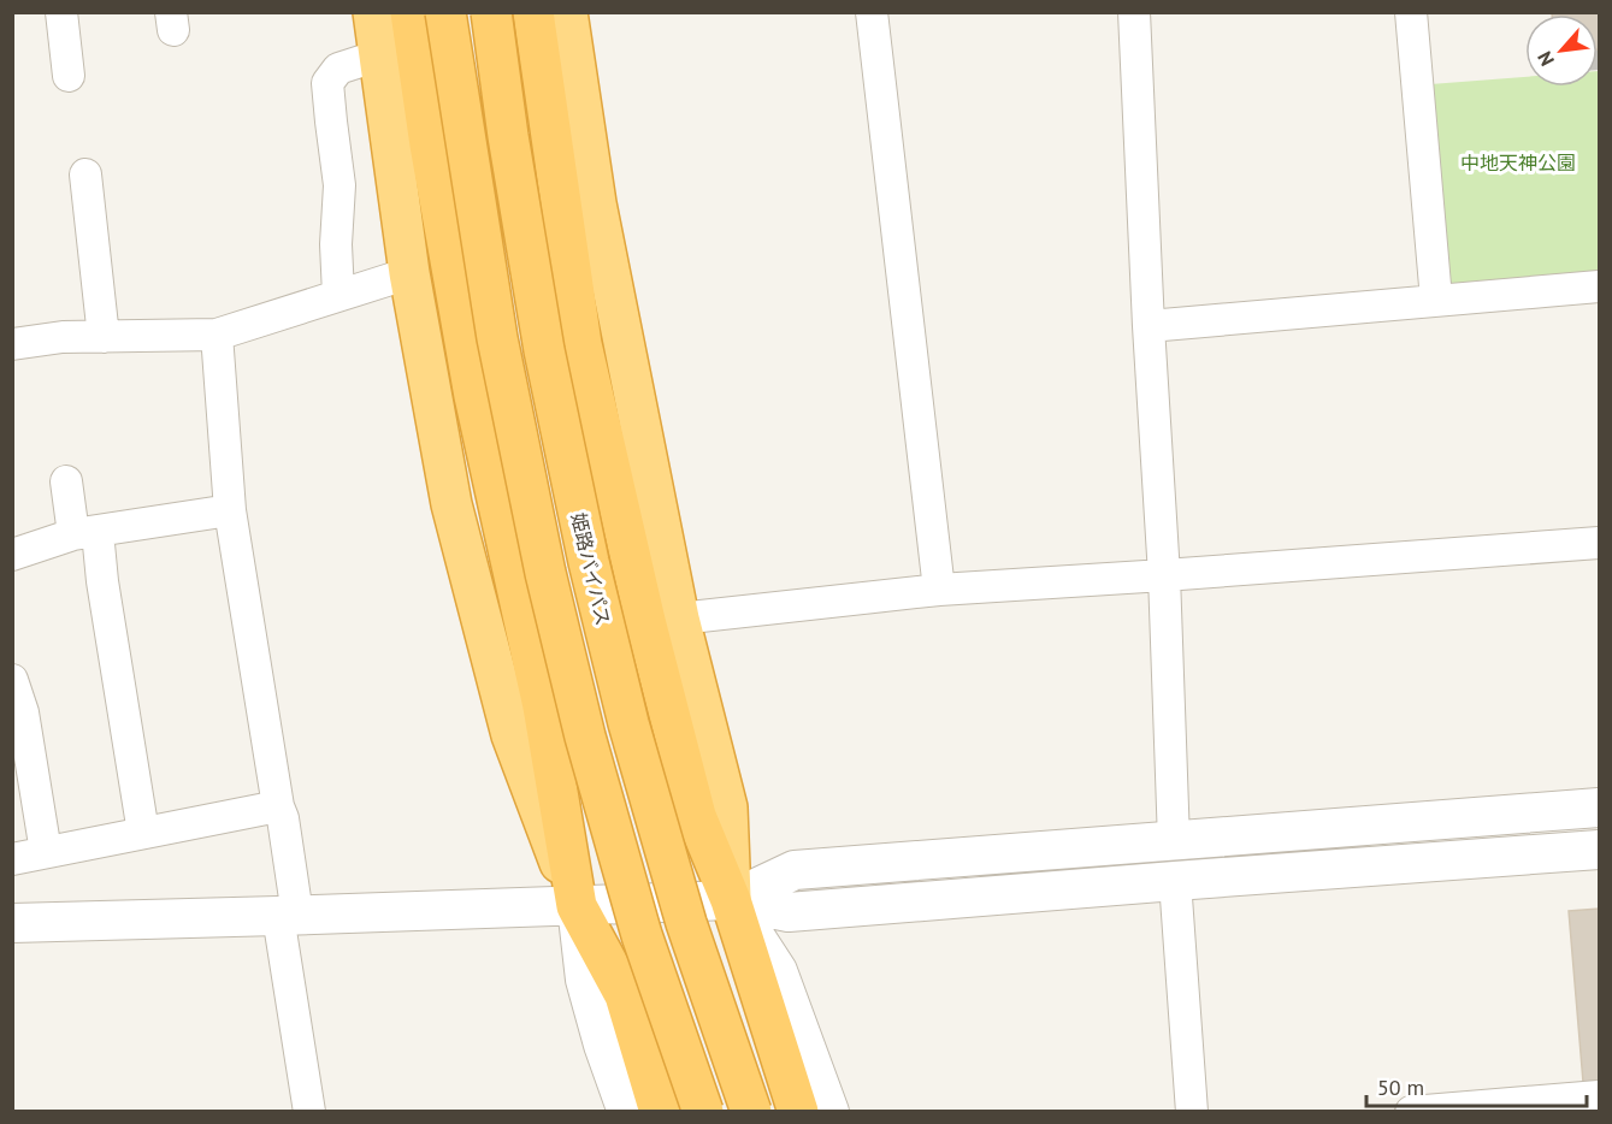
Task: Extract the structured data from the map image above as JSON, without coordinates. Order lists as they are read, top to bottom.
{
  "streets": {
    "highway": ["姫路バイパス"]
  },
  "parks": ["中地天神公園"],
  "scale_bar": "50 m",
  "north": "bottom left"
}
